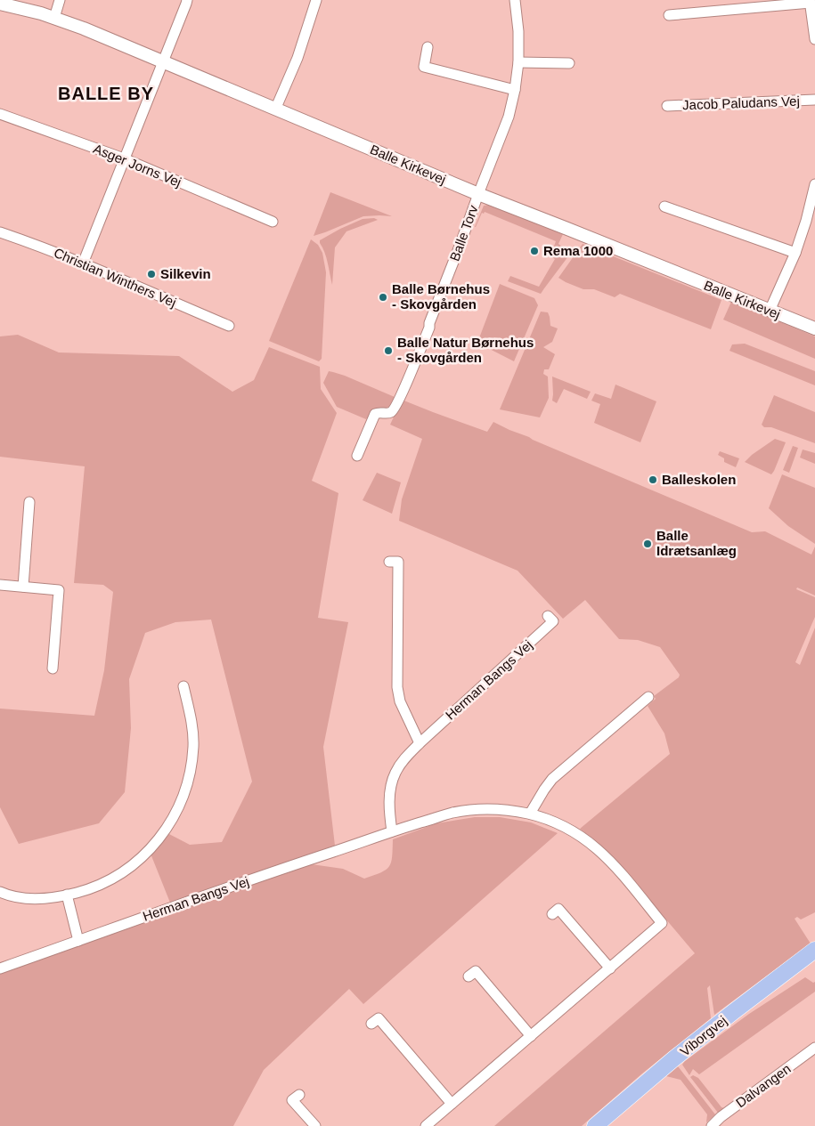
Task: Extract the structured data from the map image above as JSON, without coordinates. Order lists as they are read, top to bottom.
{
  "streets": {
    "main road": ["Viborgvej"],
    "street": [
      "Jacob Paludans Vej",
      "Balle Kirkevej",
      "Asger Jorns Vej",
      "Balle Torv",
      "Christian Winthers Vej",
      "Herman Bangs Vej",
      "Dalvangen"
    ]
  },
  "crossings": [
    ["Balle Kirkevej", "Balle Torv"]
  ],
  "districts": ["BALLE BY"],
  "places": [
    "Rema 1000",
    "Silkevin",
    "Balle Børnehus - Skovgården",
    "Balle Natur Børnehus - Skovgården",
    "Balleskolen",
    "Balle Idrætsanlæg"
  ]
}
